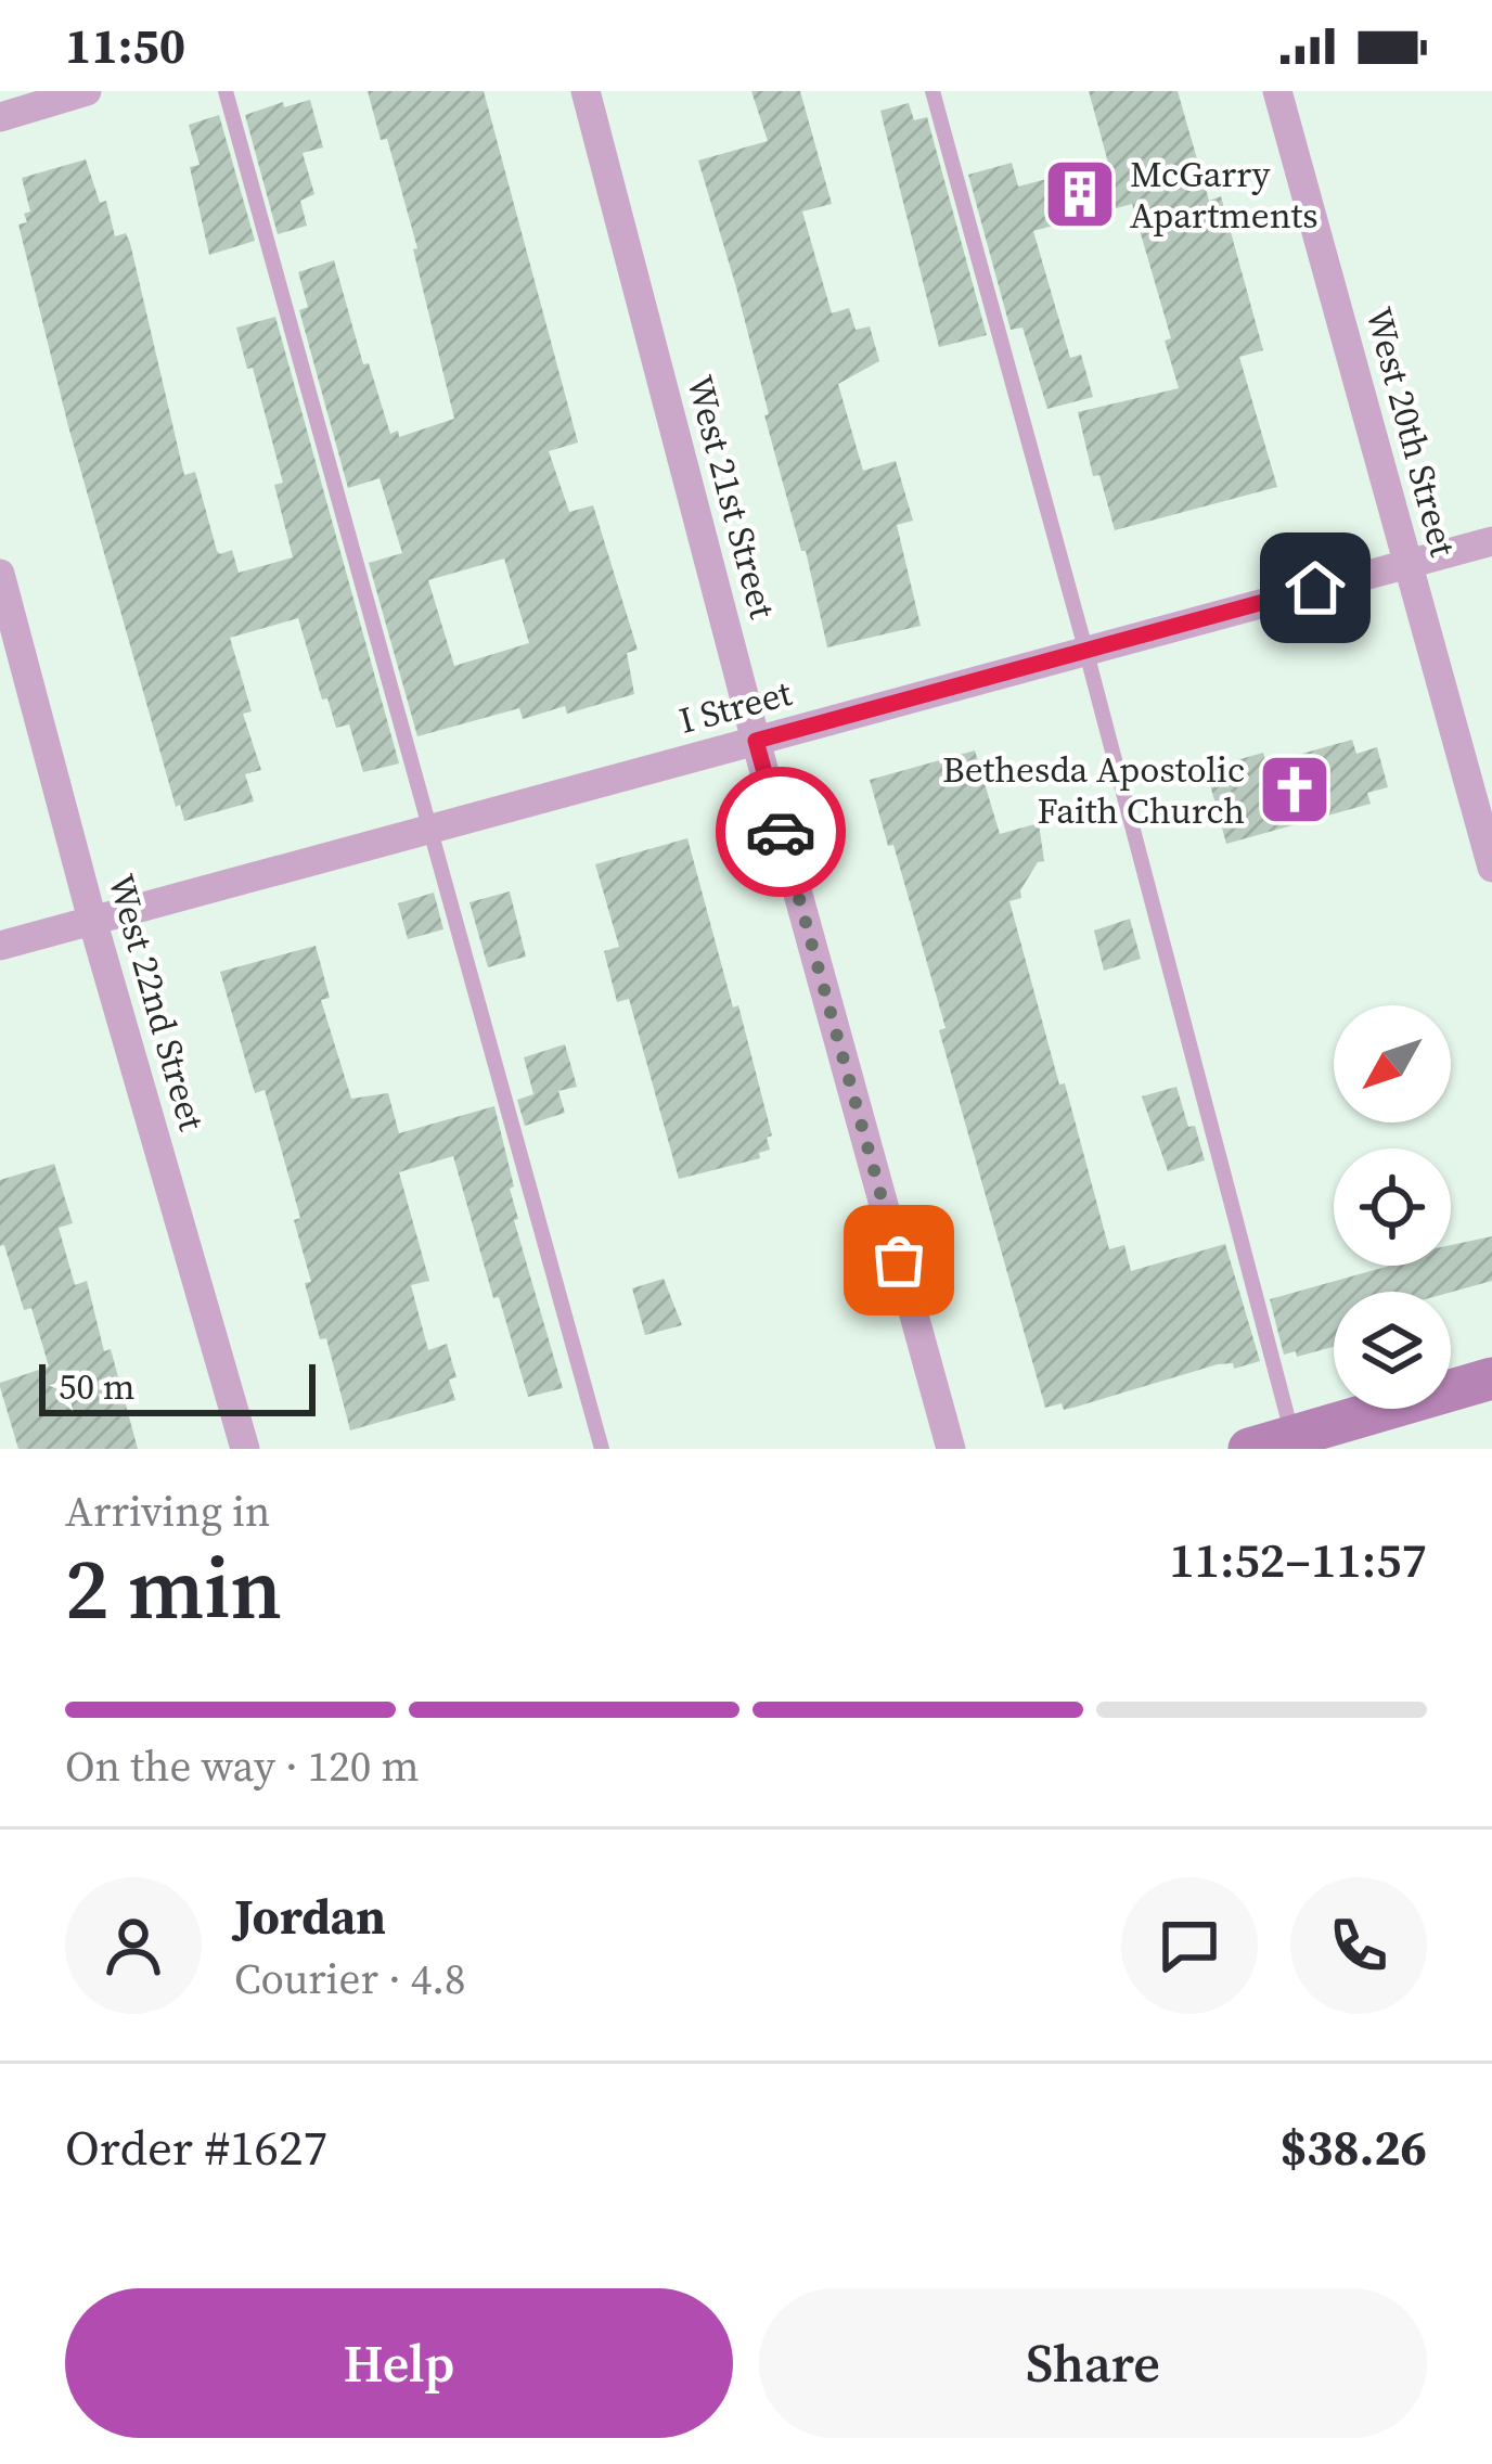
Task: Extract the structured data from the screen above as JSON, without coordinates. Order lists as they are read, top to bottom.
{
  "streets": {
    "street": [
      "West 20th Street",
      "West 21st Street",
      "I Street",
      "West 22nd Street"
    ]
  },
  "crossings": [
    ["West 20th Street", "I Street"],
    ["West 21st Street", "I Street"],
    ["I Street", "West 22nd Street"]
  ],
  "places": {
    "building": ["McGarry Apartments"],
    "church": ["Bethesda Apostolic Faith Church"]
  },
  "scale_bar": "50 m",
  "north": "bottom left",
  "page": {
    "status": "11:50",
    "scale": "50 m",
    "heading": ["2 min", "Arriving in", "11:52–11:57"],
    "panel": [
      "Jordan",
      "Courier · 4.8",
      "Order #1627",
      "$38.26"
    ],
    "bar": "On the way · 120 m",
    "buttons": ["Help", "Share"]
  }
}
